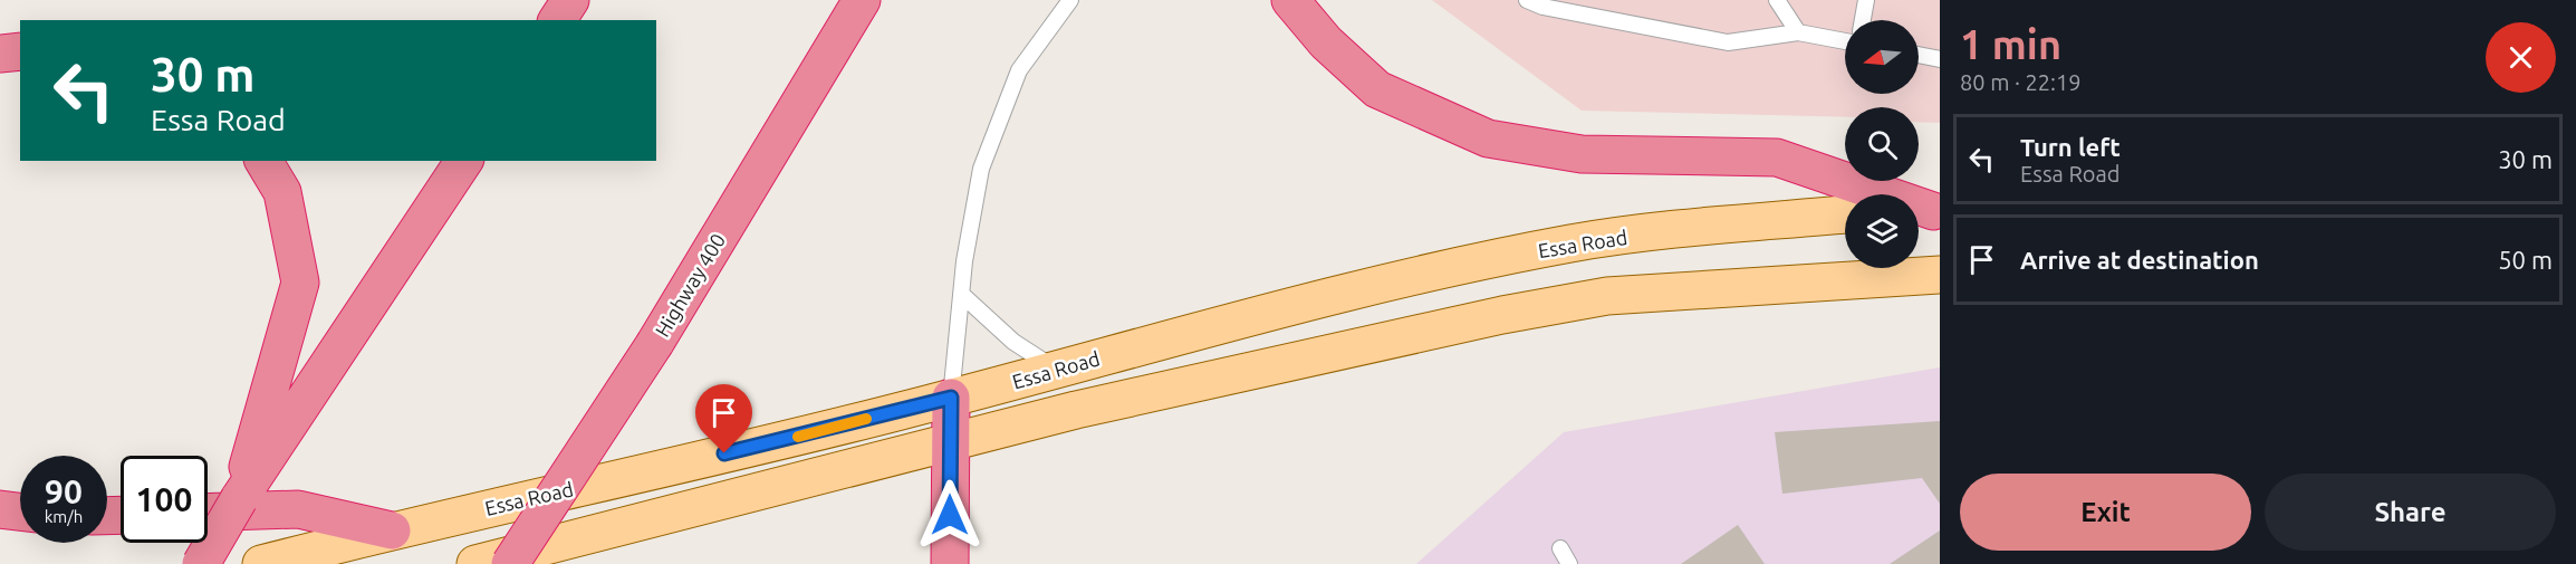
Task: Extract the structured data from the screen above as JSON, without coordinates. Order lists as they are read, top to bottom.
{
  "streets": {
    "highway": ["Highway 400"],
    "main road": ["Essa Road"]
  },
  "north": "left",
  "page": {
    "heading": ["1 min", "80 m · 22:19"],
    "turn": ["30 m", "Essa Road"],
    "list": [
      {
        "name": "Turn left",
        "note": "Essa Road",
        "value": "30 m"
      },
      {
        "name": "Arrive at destination",
        "value": "50 m"
      }
    ],
    "speed": "90 km/h",
    "limit": "100",
    "buttons": ["Exit", "Share"]
  }
}
